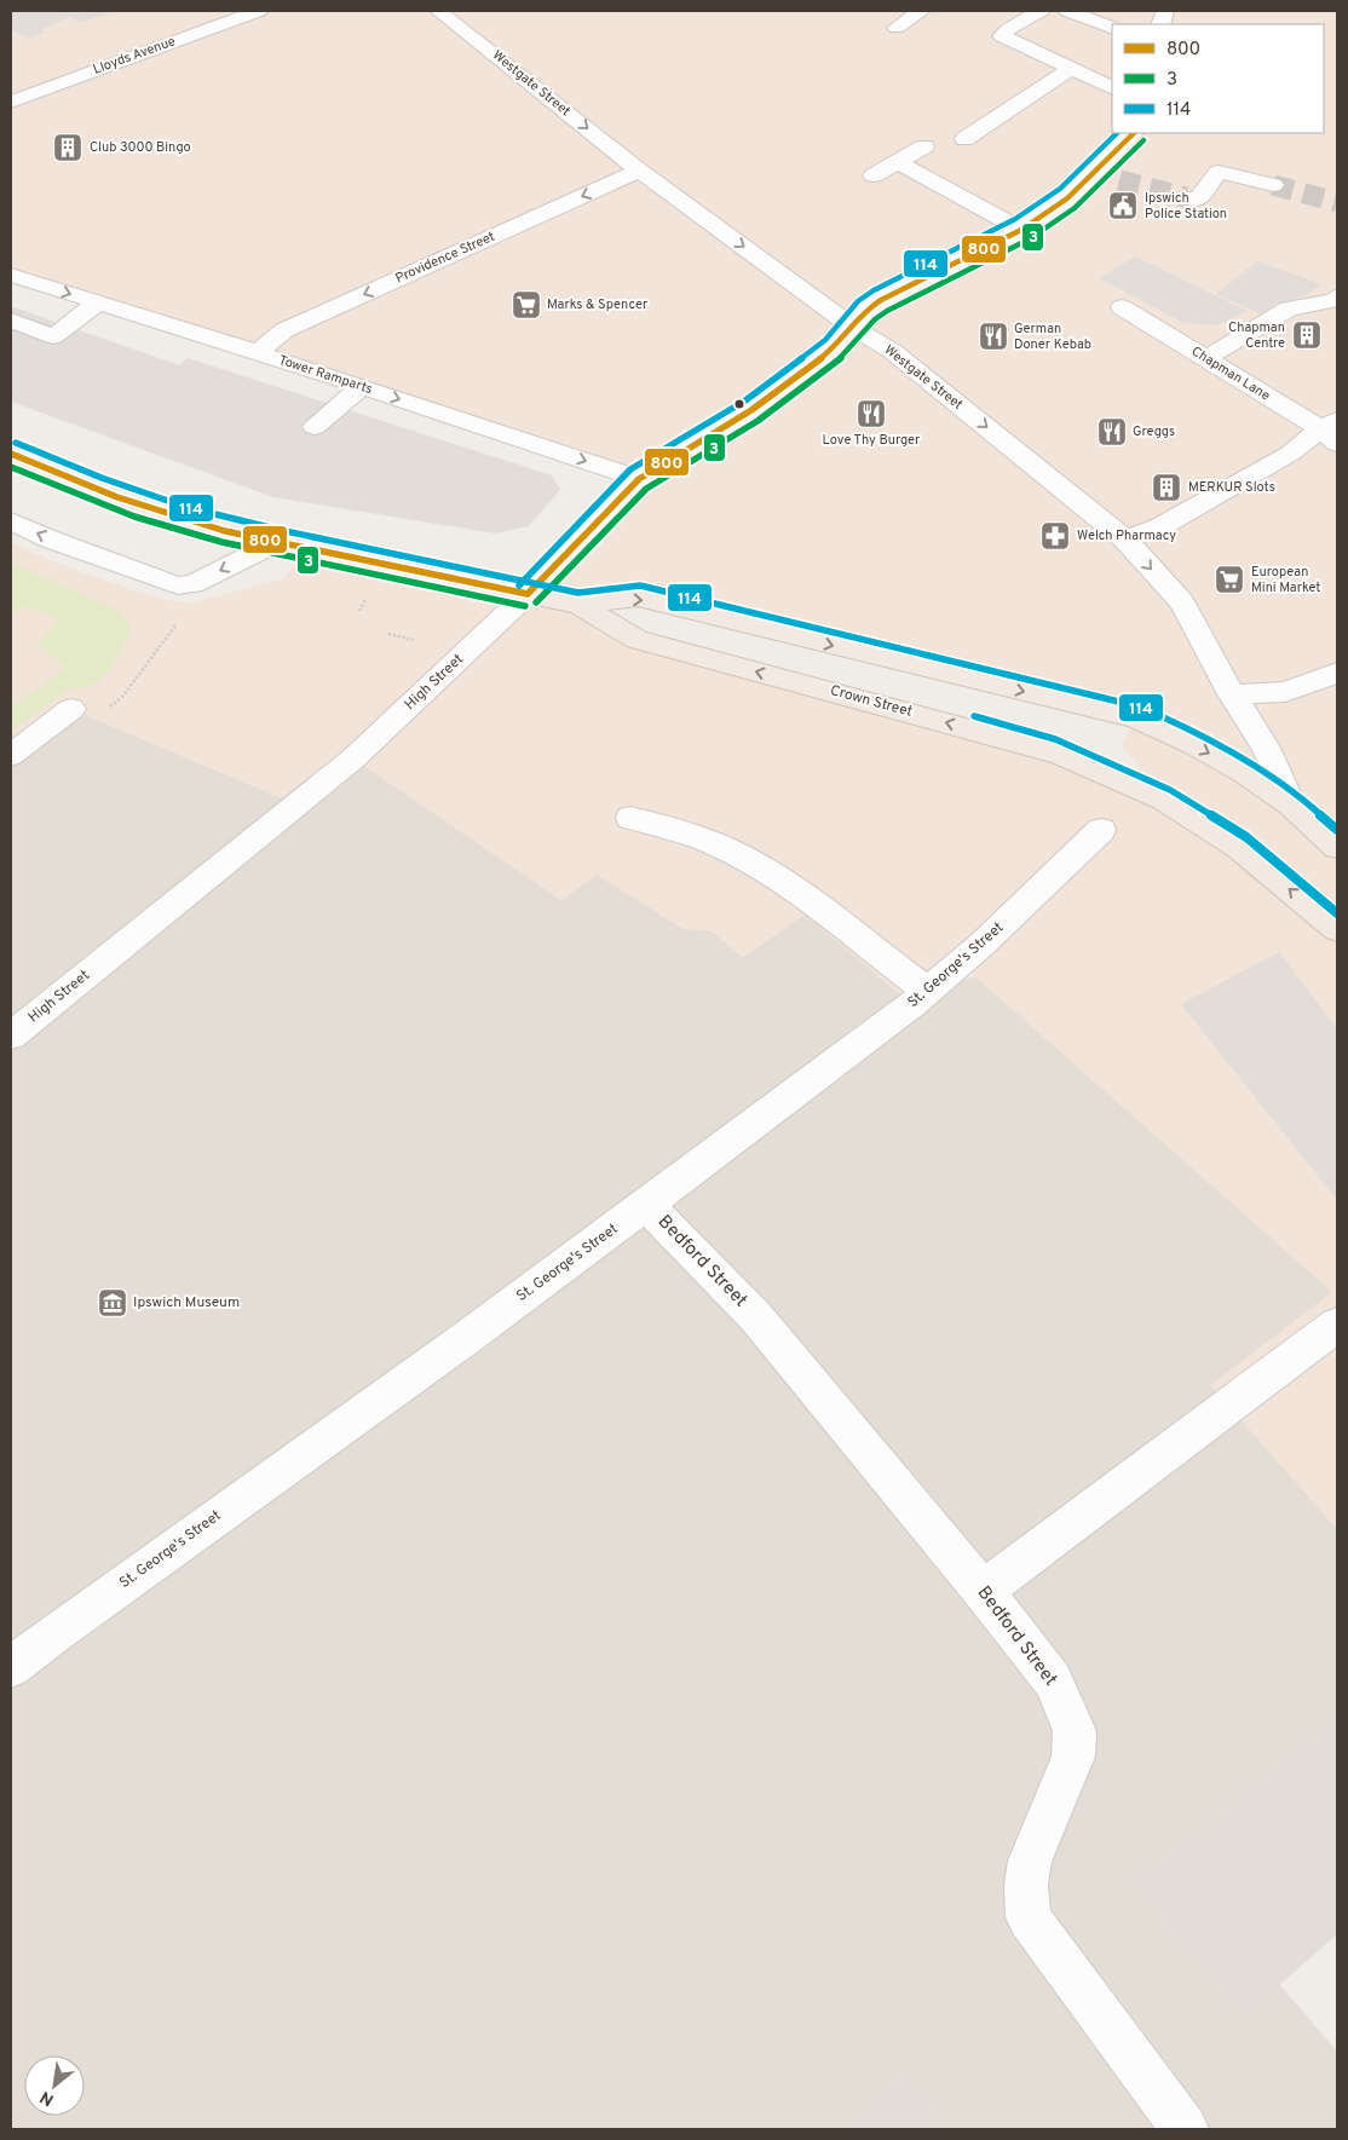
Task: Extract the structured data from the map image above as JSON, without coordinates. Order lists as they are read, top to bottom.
{
  "streets": {
    "main road": ["Crown Street"],
    "street": [
      "Lloyds Avenue",
      "Westgate Street",
      "Providence Street",
      "Chapman Lane",
      "Tower Ramparts",
      "High Street",
      "St. George's Street",
      "Bedford Street"
    ]
  },
  "crossings": [
    ["Westgate Street", "Providence Street"],
    ["Westgate Street", "High Street"],
    ["Westgate Street", "Crown Street"],
    ["Providence Street", "Tower Ramparts"],
    ["Tower Ramparts", "High Street"],
    ["High Street", "Crown Street"],
    ["St. George's Street", "Bedford Street"]
  ],
  "one_way": ["Westgate Street", "Providence Street", "Tower Ramparts"],
  "places": {
    "building": ["Club 3000 Bingo", "Chapman Centre", "MERKUR Slots"],
    "public building": ["Ipswich Police Station"],
    "supermarket": ["Marks & Spencer", "European Mini Market"],
    "restaurant": ["German Doner Kebab", "Love Thy Burger", "Greggs"],
    "pharmacy": ["Welch Pharmacy"],
    "museum": ["Ipswich Museum"]
  },
  "lines": ["transit line 800", "transit line 114", "transit line 3"],
  "legend": ["800", "3", "114"],
  "north": "bottom left"
}
